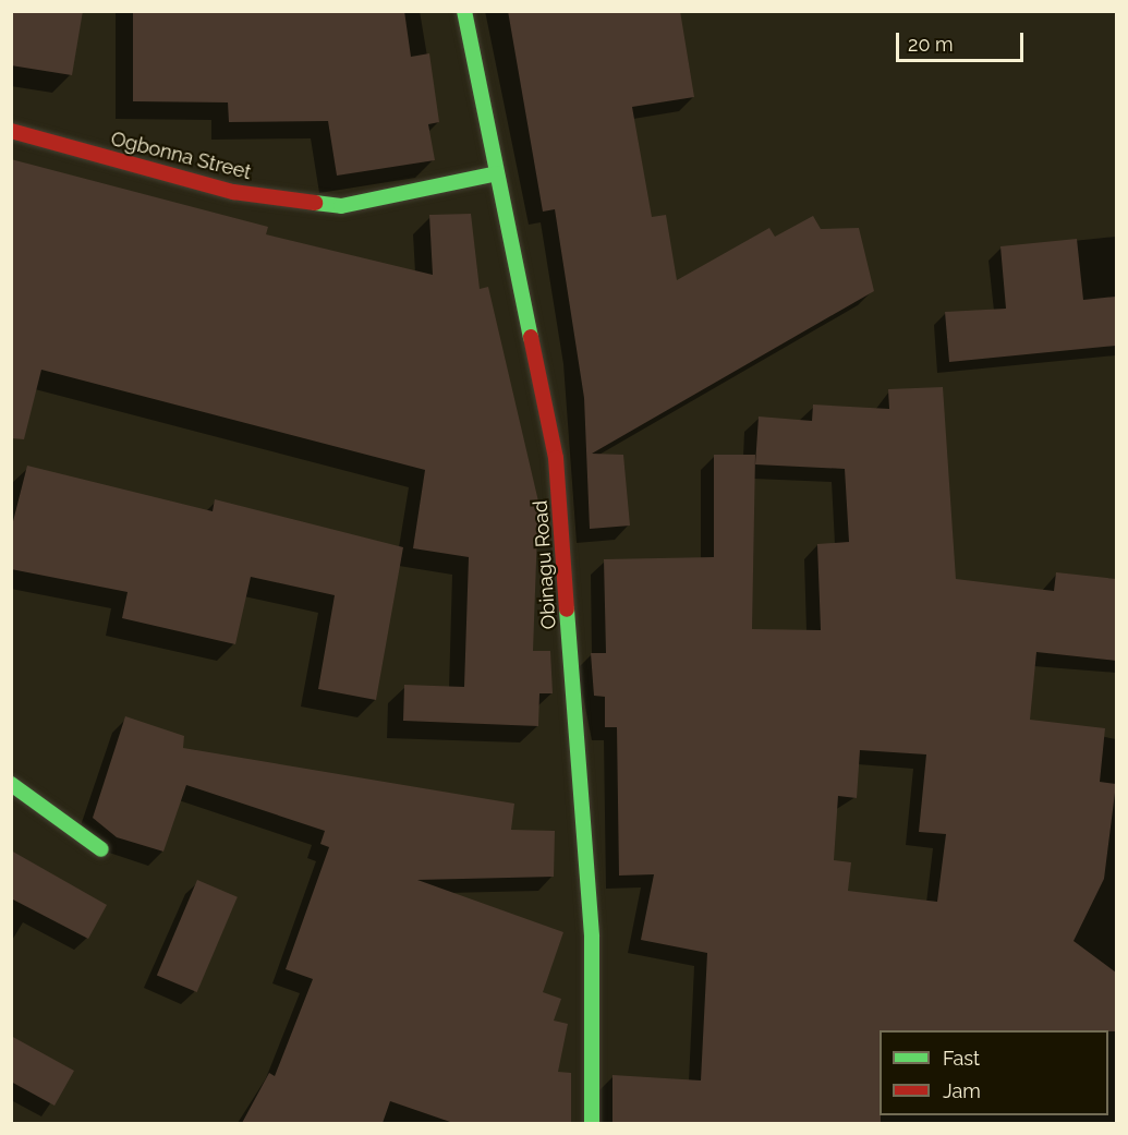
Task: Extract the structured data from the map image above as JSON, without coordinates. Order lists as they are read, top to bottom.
{
  "streets": {
    "street": ["Ogbonna Street", "Obinagu Road"]
  },
  "crossings": [
    ["Ogbonna Street", "Obinagu Road"]
  ],
  "legend": ["Fast", "Jam"],
  "scale_bar": "20 m"
}
